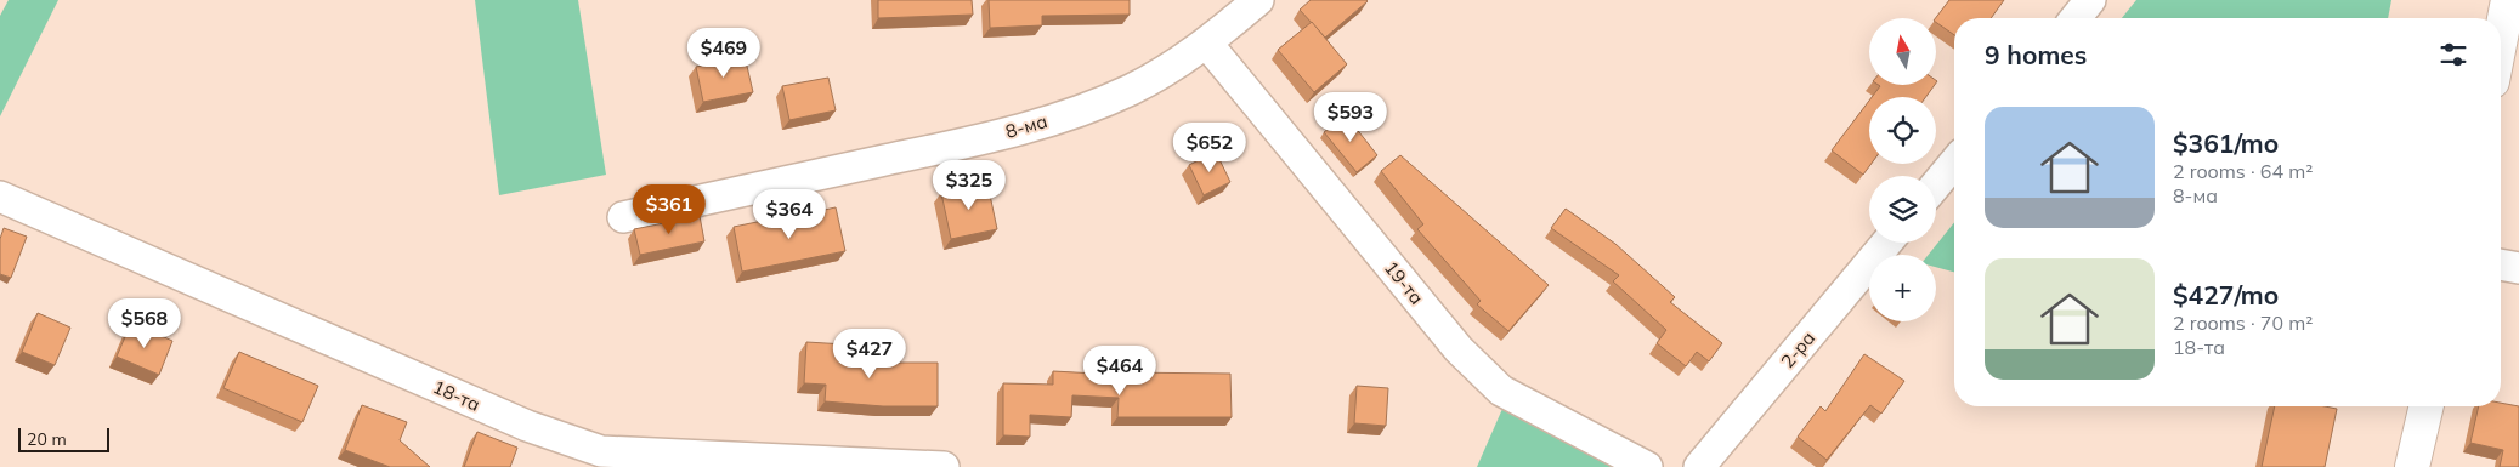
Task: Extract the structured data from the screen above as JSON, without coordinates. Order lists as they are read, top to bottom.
{
  "streets": {
    "street": [
      "8-ма",
      "19-та",
      "2-ра",
      "18-та"
    ]
  },
  "crossings": [
    ["8-ма", "19-та"]
  ],
  "scale_bar": "20 m",
  "north": "top",
  "page": {
    "map_buttons": "+",
    "heading": "9 homes",
    "price": [
      "$469",
      "$593",
      "$652",
      "$325",
      "$361",
      "$364",
      "$568",
      "$427",
      "$464"
    ],
    "list": [
      {
        "name": "$361/mo",
        "note": "2 rooms · 64 m² · 8-ма"
      },
      {
        "name": "$427/mo",
        "note": "2 rooms · 70 m² · 18-та"
      }
    ],
    "scale": "20 m"
  }
}
